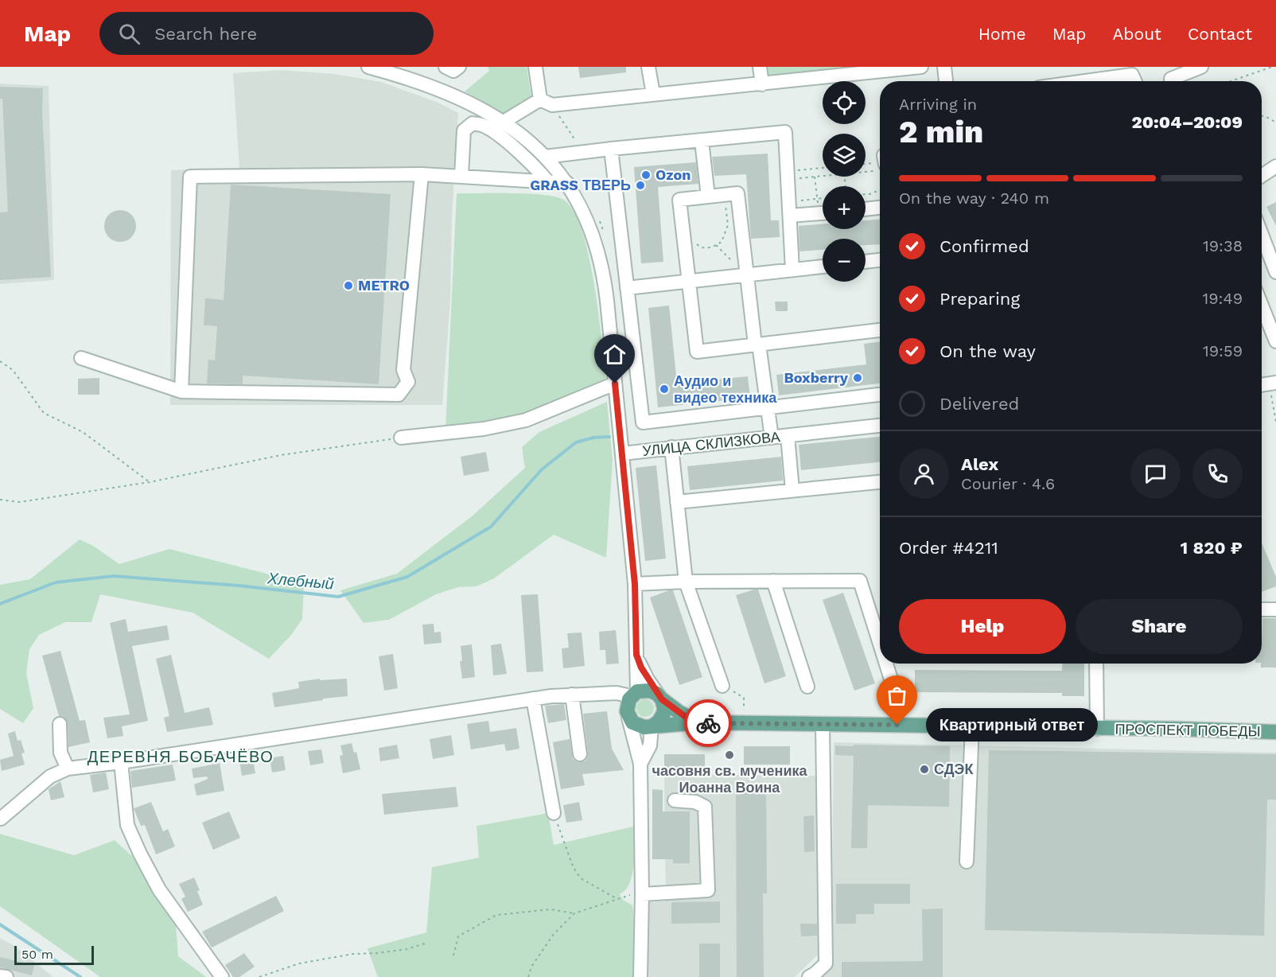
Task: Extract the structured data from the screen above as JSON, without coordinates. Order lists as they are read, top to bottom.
{
  "streets": {
    "main road": ["ПРОСПЕКТ ПОБЕДЫ"],
    "street": ["УЛИЦА СКЛИЗКОВА"]
  },
  "districts": ["ДЕРЕВНЯ БОБАЧЁВО"],
  "water": ["Хлебный"],
  "places": [
    "Ozon",
    "GRASS ТВЕРЬ",
    "METRO",
    "Boxberry",
    "Аудио и видео техника",
    "Квартирный ответ",
    "часовня св. мученика Иоанна Воина",
    "СДЭК"
  ],
  "scale_bar": "50 m",
  "page": {
    "header": "Map",
    "search": "Search here",
    "nav": [
      "Home",
      "Map",
      "About",
      "Contact"
    ],
    "map_buttons": ["+", "−"],
    "heading": ["2 min", "Arriving in", "20:04–20:09"],
    "panel": [
      "Alex",
      "Courier · 4.6",
      "Order #4211",
      "1 820 ₽"
    ],
    "bar": "On the way · 240 m",
    "list": [
      ["Confirmed", "19:38"],
      ["Preparing", "19:49"],
      ["On the way", "19:59"],
      "Delivered"
    ],
    "buttons": ["Help", "Share"],
    "bubble": "Квартирный ответ",
    "scale": "50 m"
  }
}
